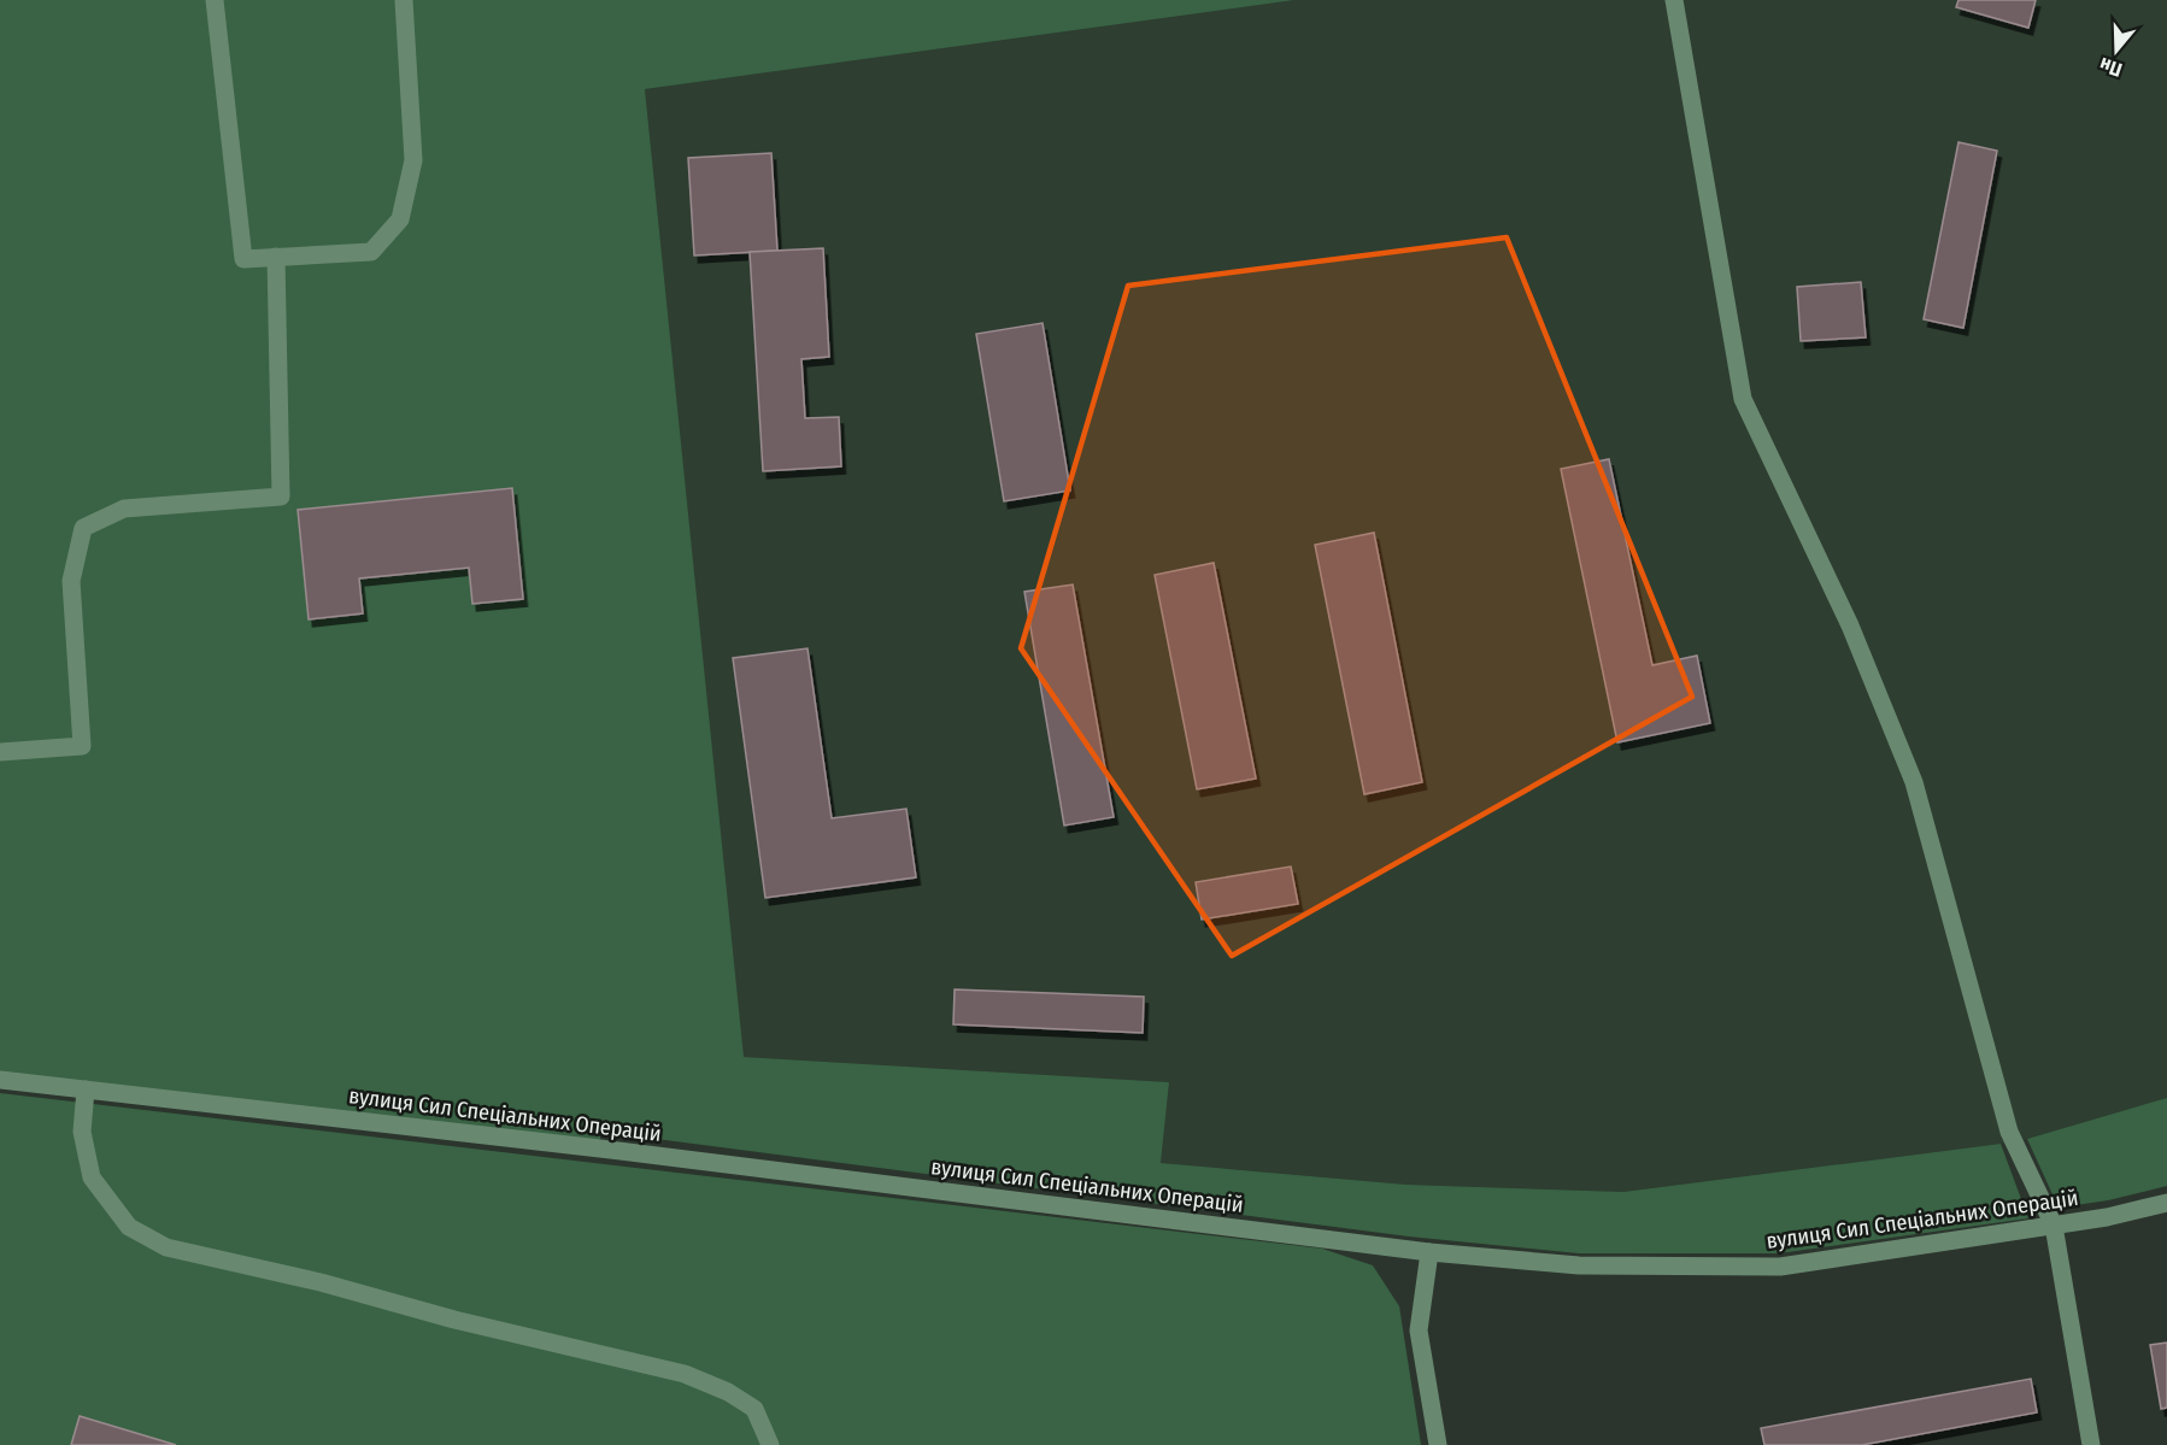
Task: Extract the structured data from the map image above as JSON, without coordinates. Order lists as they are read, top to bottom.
{
  "streets": {
    "street": ["вулиця Сил Спеціальних Операцій"]
  },
  "north": "bottom"
}
